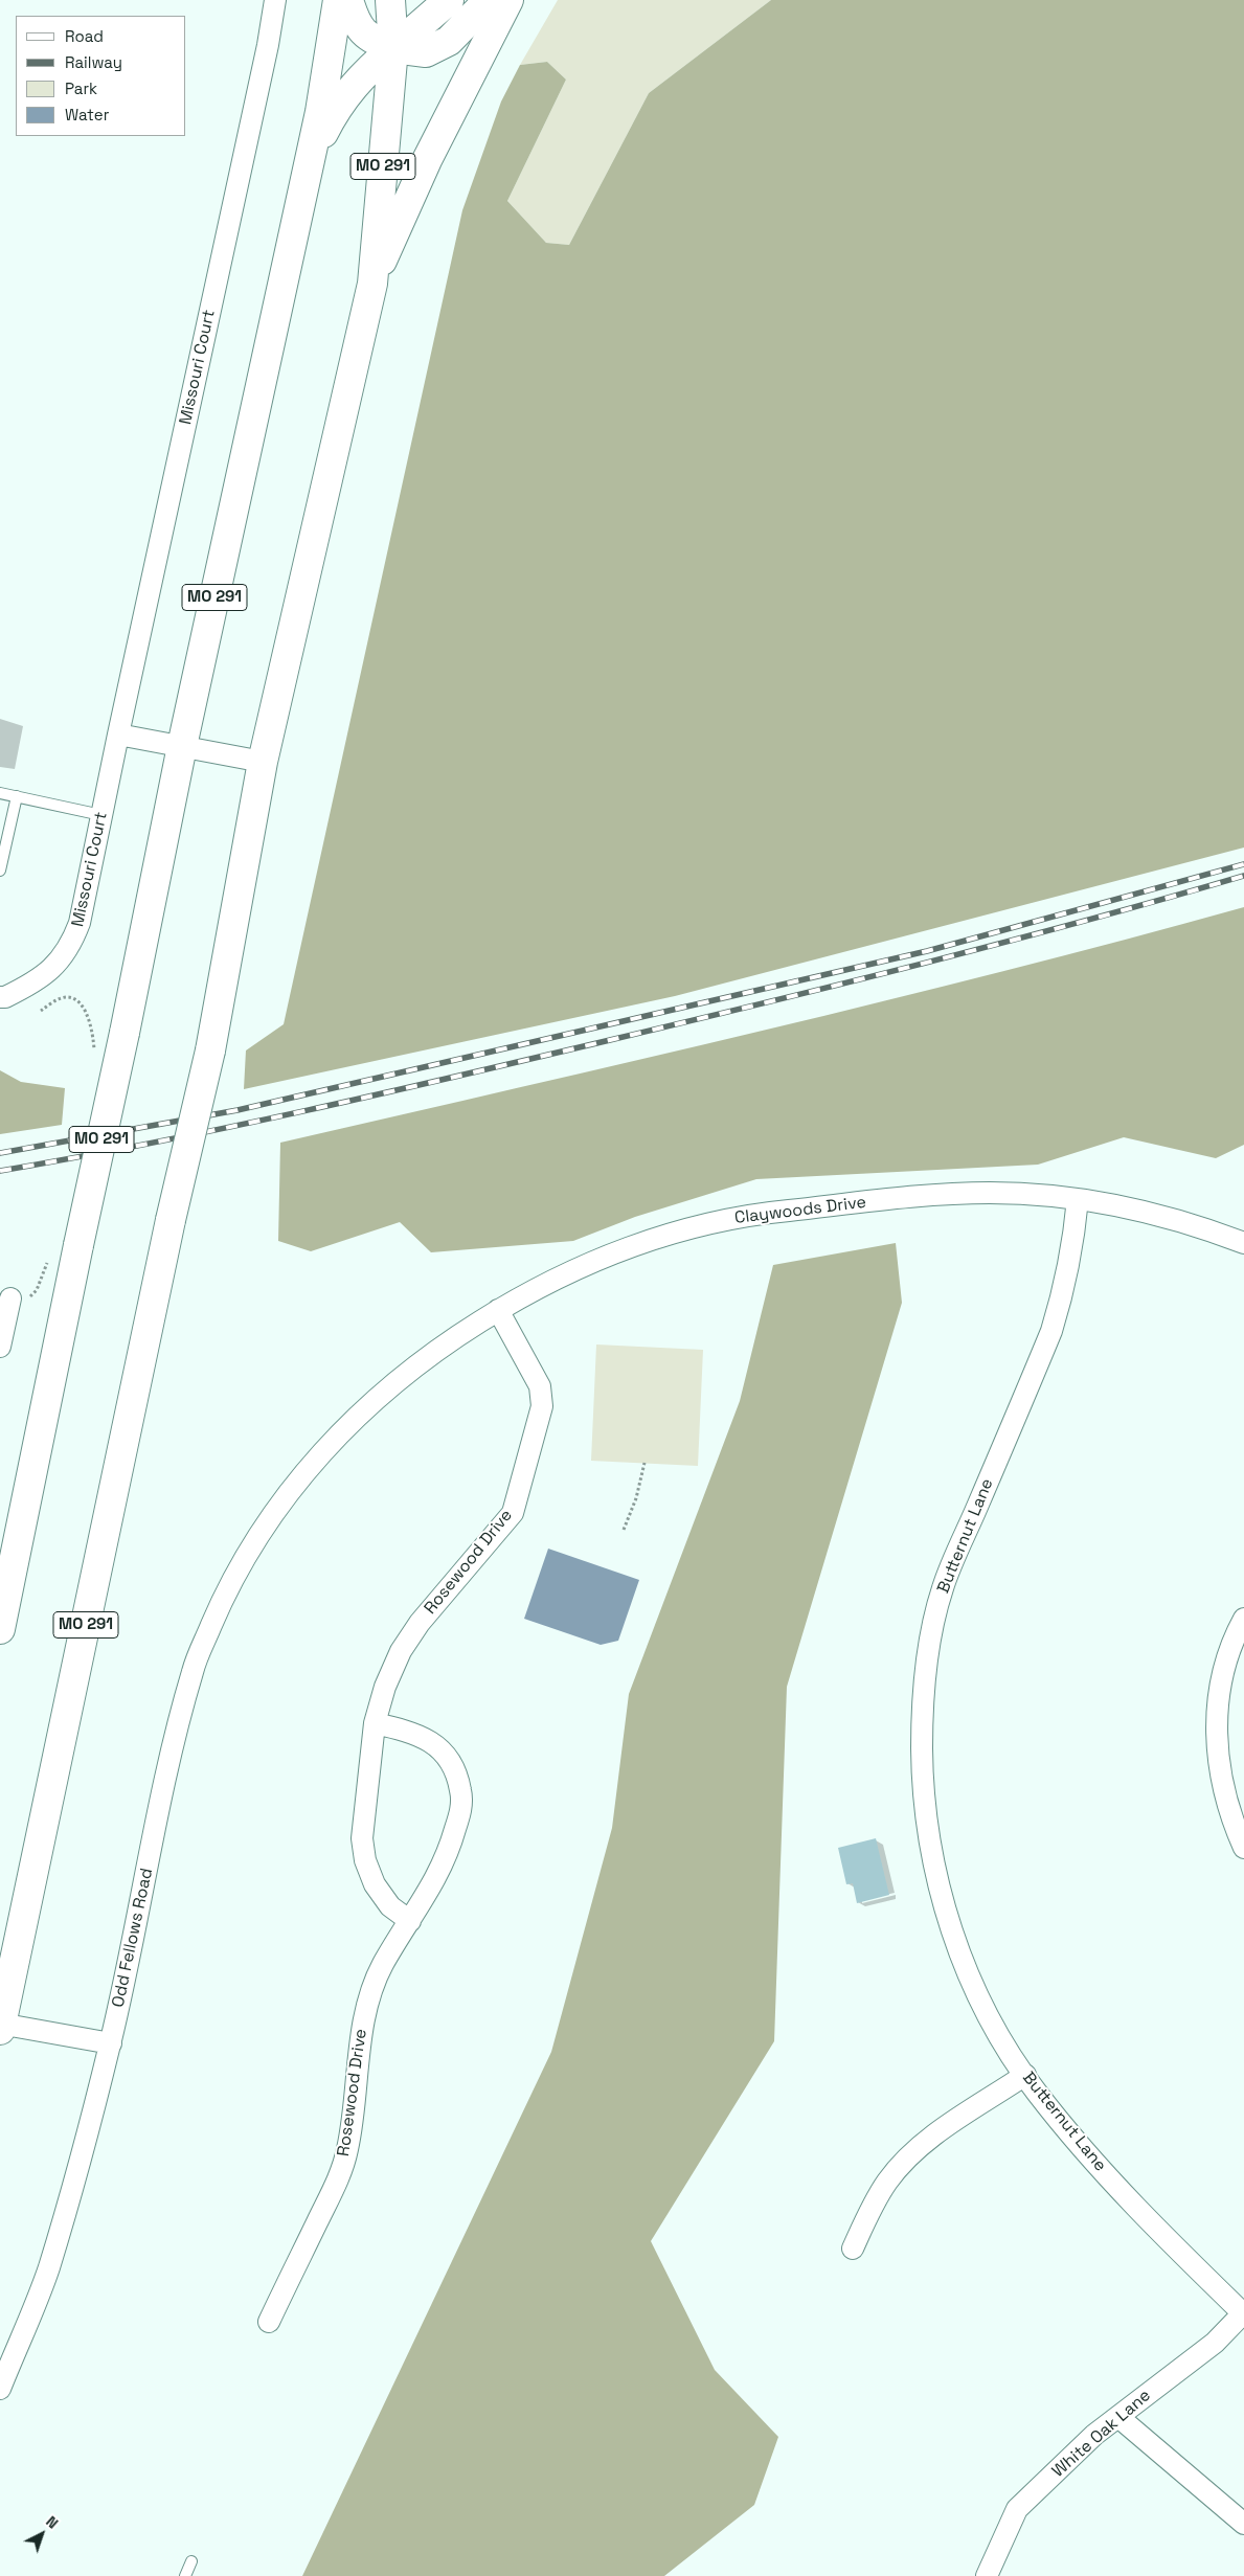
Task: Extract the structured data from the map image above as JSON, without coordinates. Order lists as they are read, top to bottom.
{
  "streets": {
    "main road": ["MO 291"],
    "street": [
      "Missouri Court",
      "Claywoods Drive",
      "Butternut Lane",
      "Rosewood Drive",
      "Odd Fellows Road",
      "White Oak Lane"
    ]
  },
  "crossings": [
    ["Claywoods Drive", "Butternut Lane"],
    ["Claywoods Drive", "Rosewood Drive"],
    ["Claywoods Drive", "Odd Fellows Road"],
    ["Butternut Lane", "White Oak Lane"]
  ],
  "legend": [
    "Road",
    "Railway",
    "Park",
    "Water"
  ],
  "north": "top right"
}
